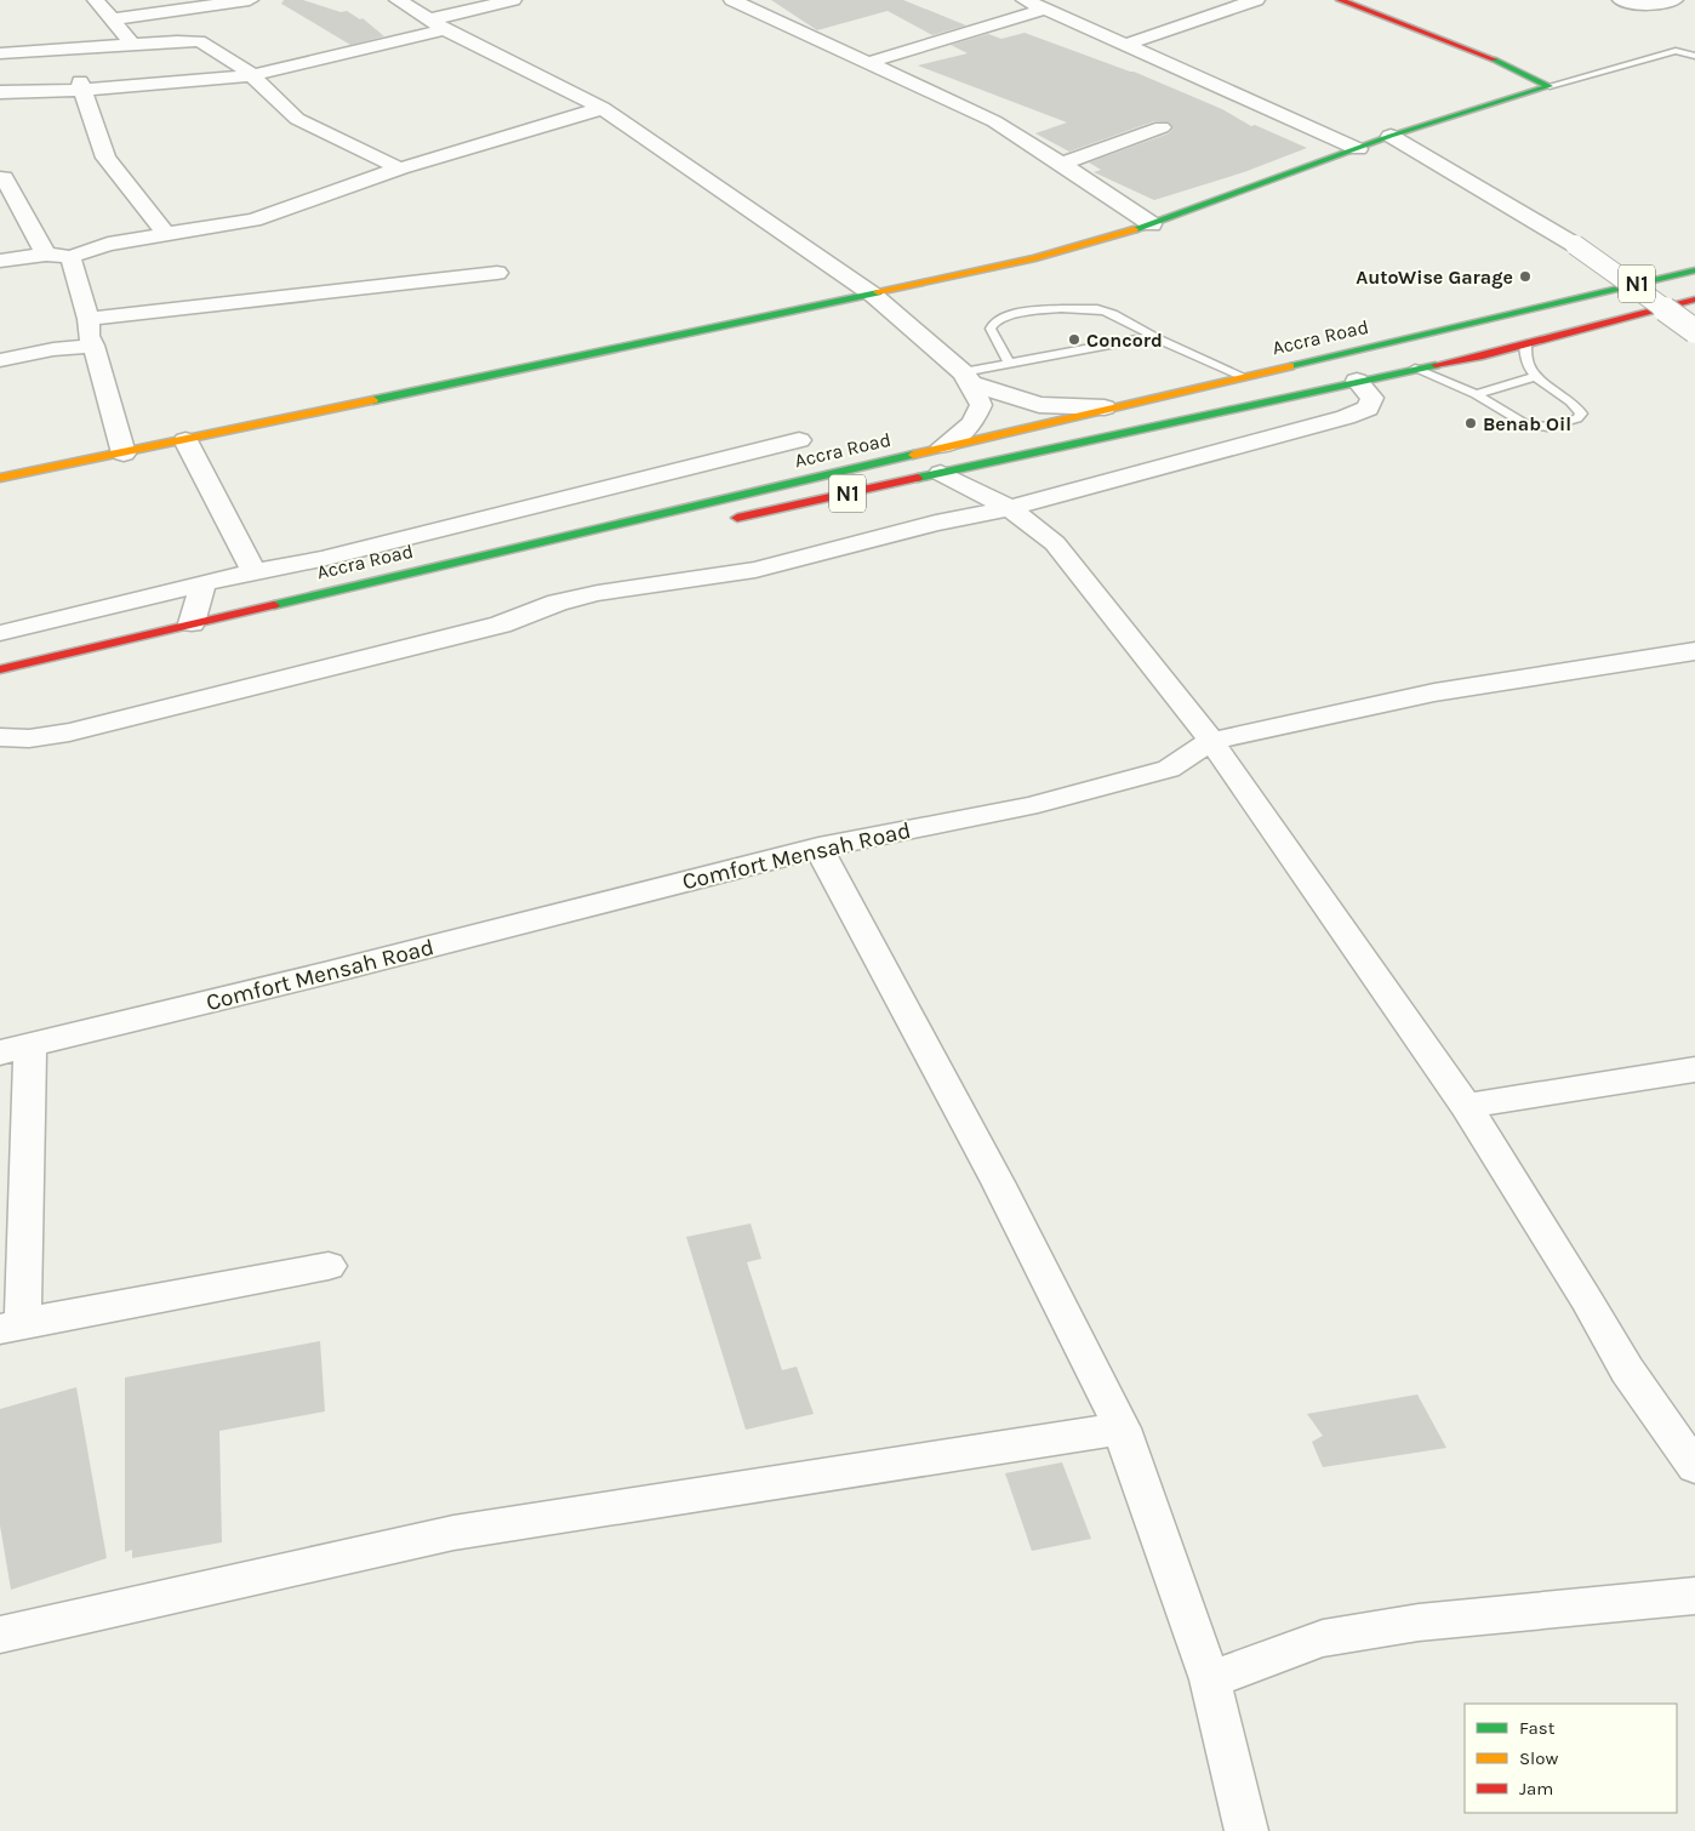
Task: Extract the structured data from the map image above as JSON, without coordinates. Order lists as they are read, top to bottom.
{
  "streets": {
    "main road": ["N1", "Accra Road"],
    "street": ["Comfort Mensah Road"]
  },
  "places": ["AutoWise Garage", "Concord", "Benab Oil"],
  "legend": ["Fast", "Slow", "Jam"]
}
